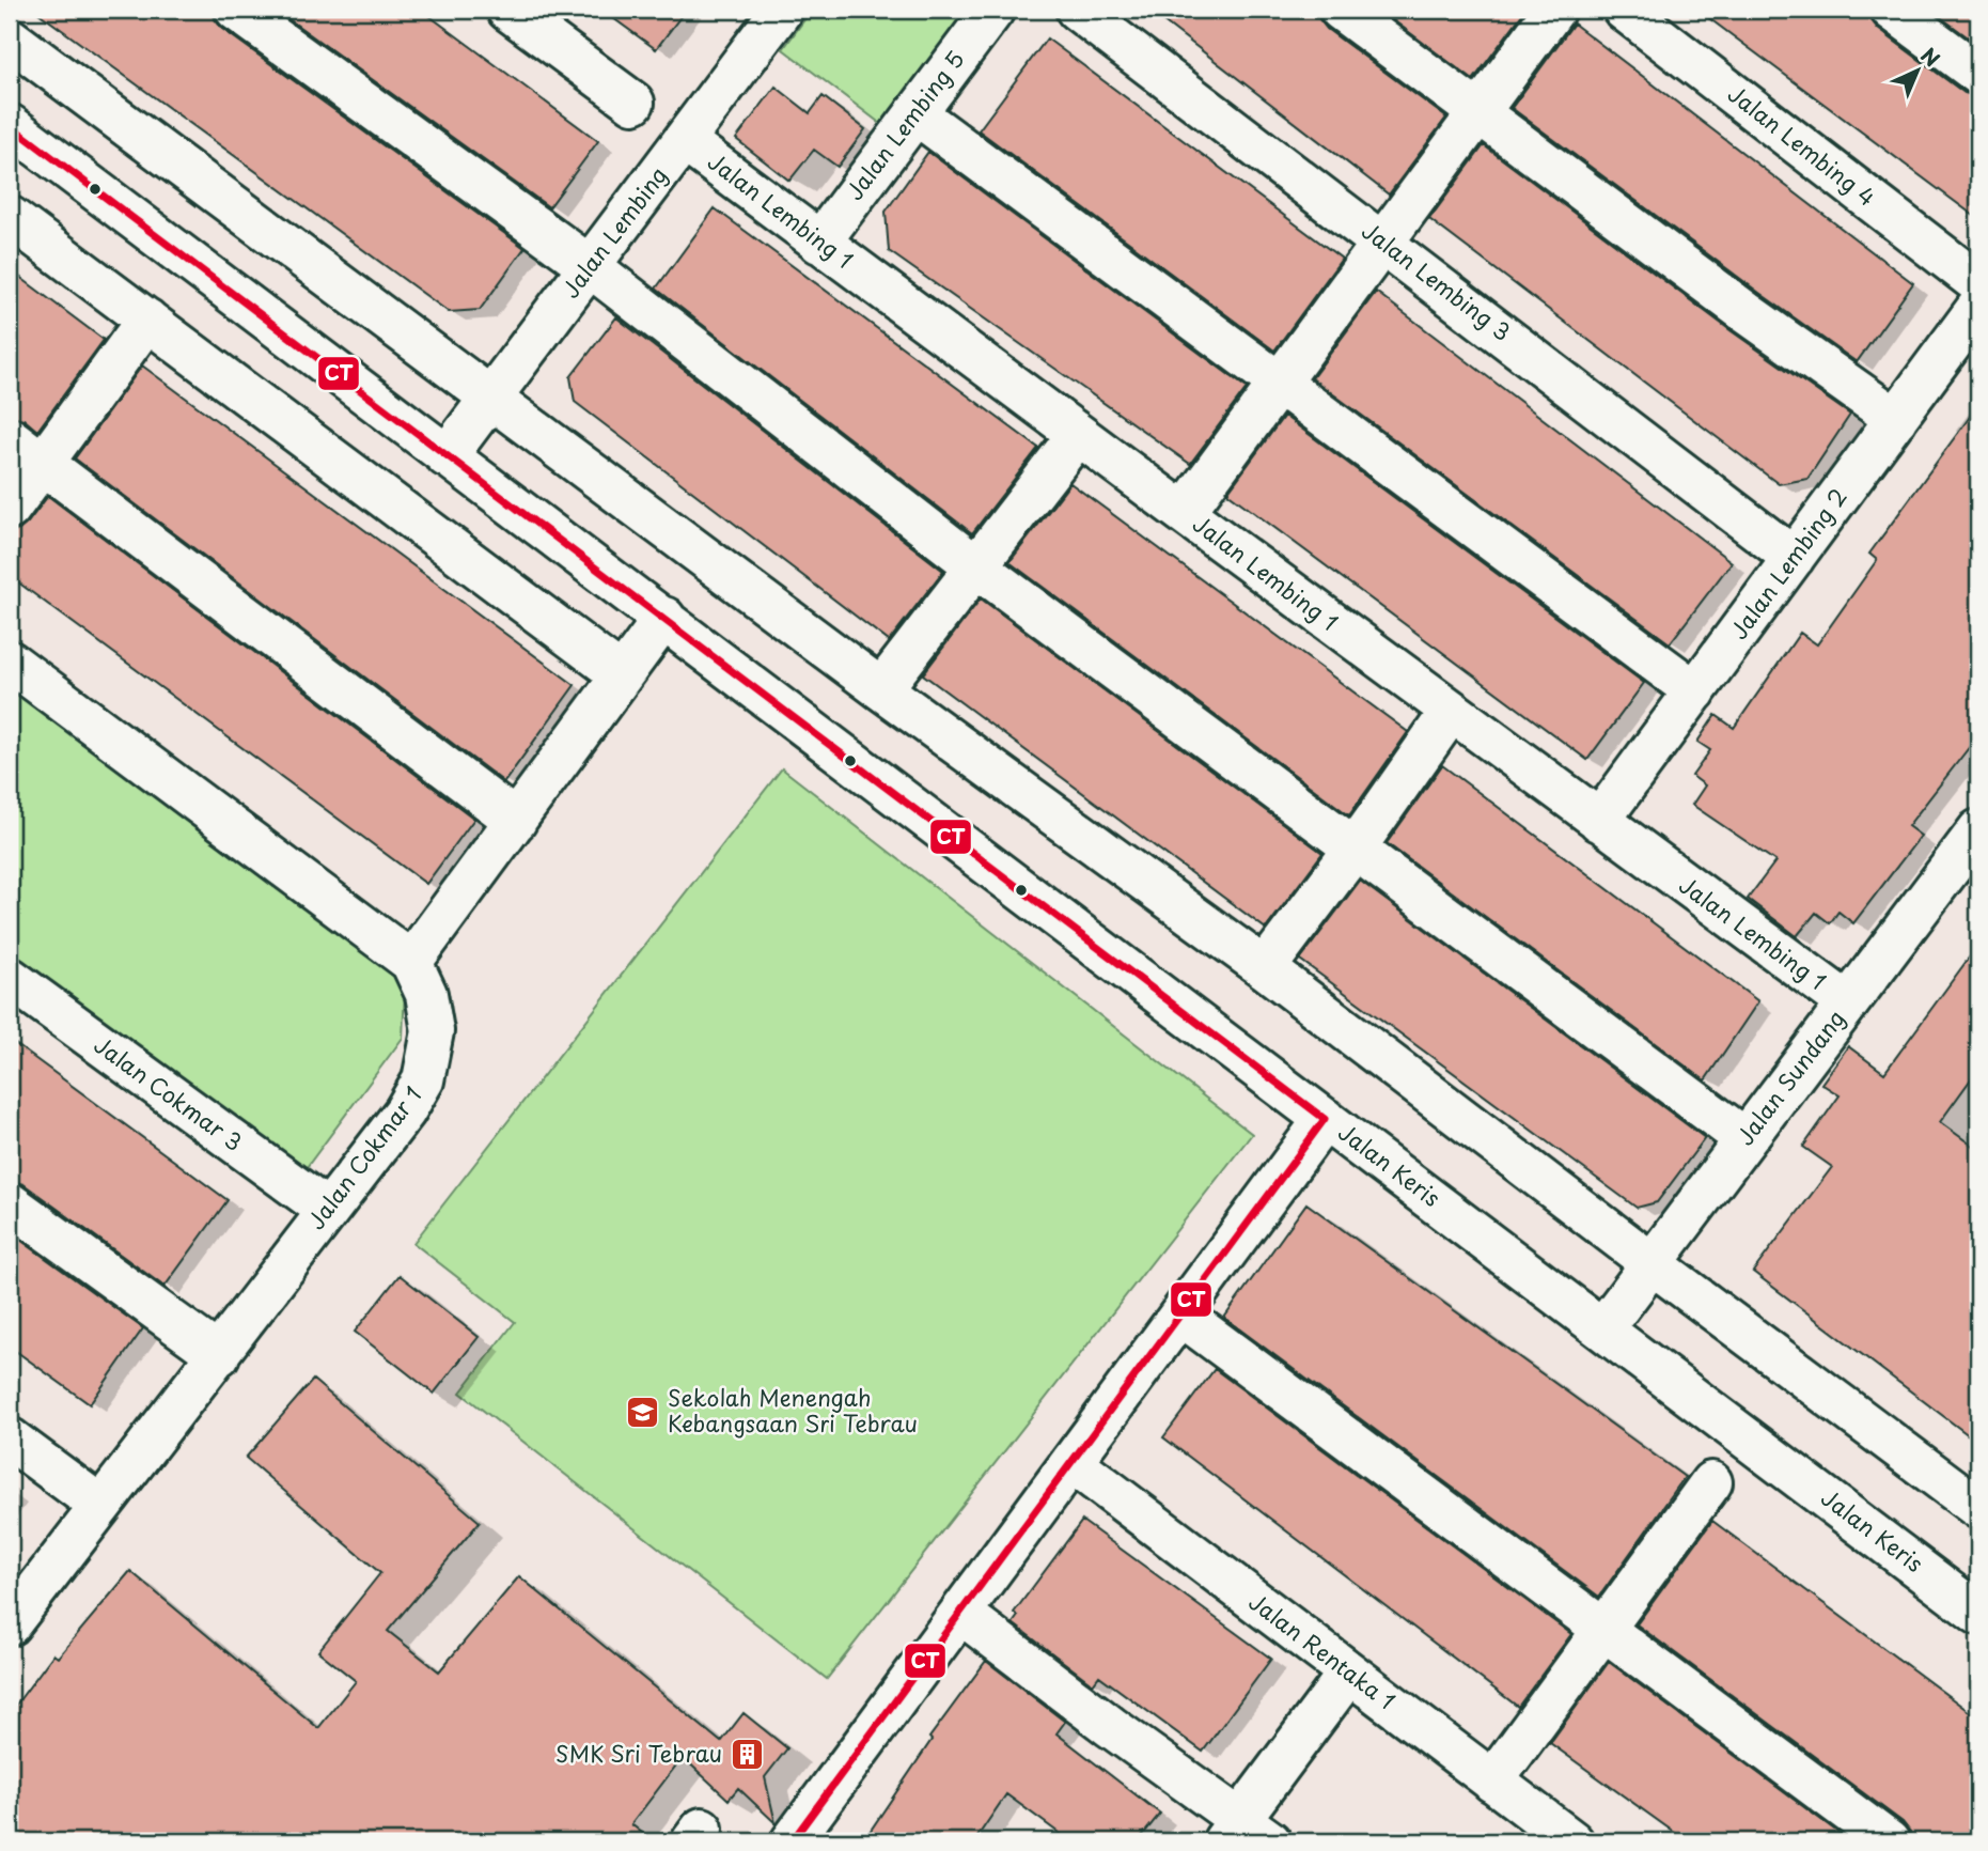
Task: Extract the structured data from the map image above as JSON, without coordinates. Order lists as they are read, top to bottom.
{
  "streets": {
    "street": [
      "Jalan Lembing 5",
      "Jalan Lembing 4",
      "Jalan Lembing 1",
      "Jalan Lembing",
      "Jalan Lembing 3",
      "Jalan Lembing 2",
      "Jalan Sundang",
      "Jalan Cokmar 3",
      "Jalan Cokmar 1",
      "Jalan Keris",
      "Jalan Rentaka 1"
    ]
  },
  "crossings": [
    ["Jalan Lembing 5", "Jalan Lembing 1"],
    ["Jalan Lembing 1", "Jalan Lembing"],
    ["Jalan Lembing 1", "Jalan Lembing 2"],
    ["Jalan Lembing 1", "Jalan Sundang"],
    ["Jalan Lembing", "Jalan Keris"],
    ["Jalan Lembing 3", "Jalan Lembing 2"],
    ["Jalan Sundang", "Jalan Keris"],
    ["Jalan Cokmar 3", "Jalan Cokmar 1"]
  ],
  "places": {
    "school or university": ["Sekolah Menengah Kebangsaan Sri Tebrau"],
    "building": ["SMK Sri Tebrau"]
  },
  "lines": ["transit line CT"],
  "north": "top right"
}
